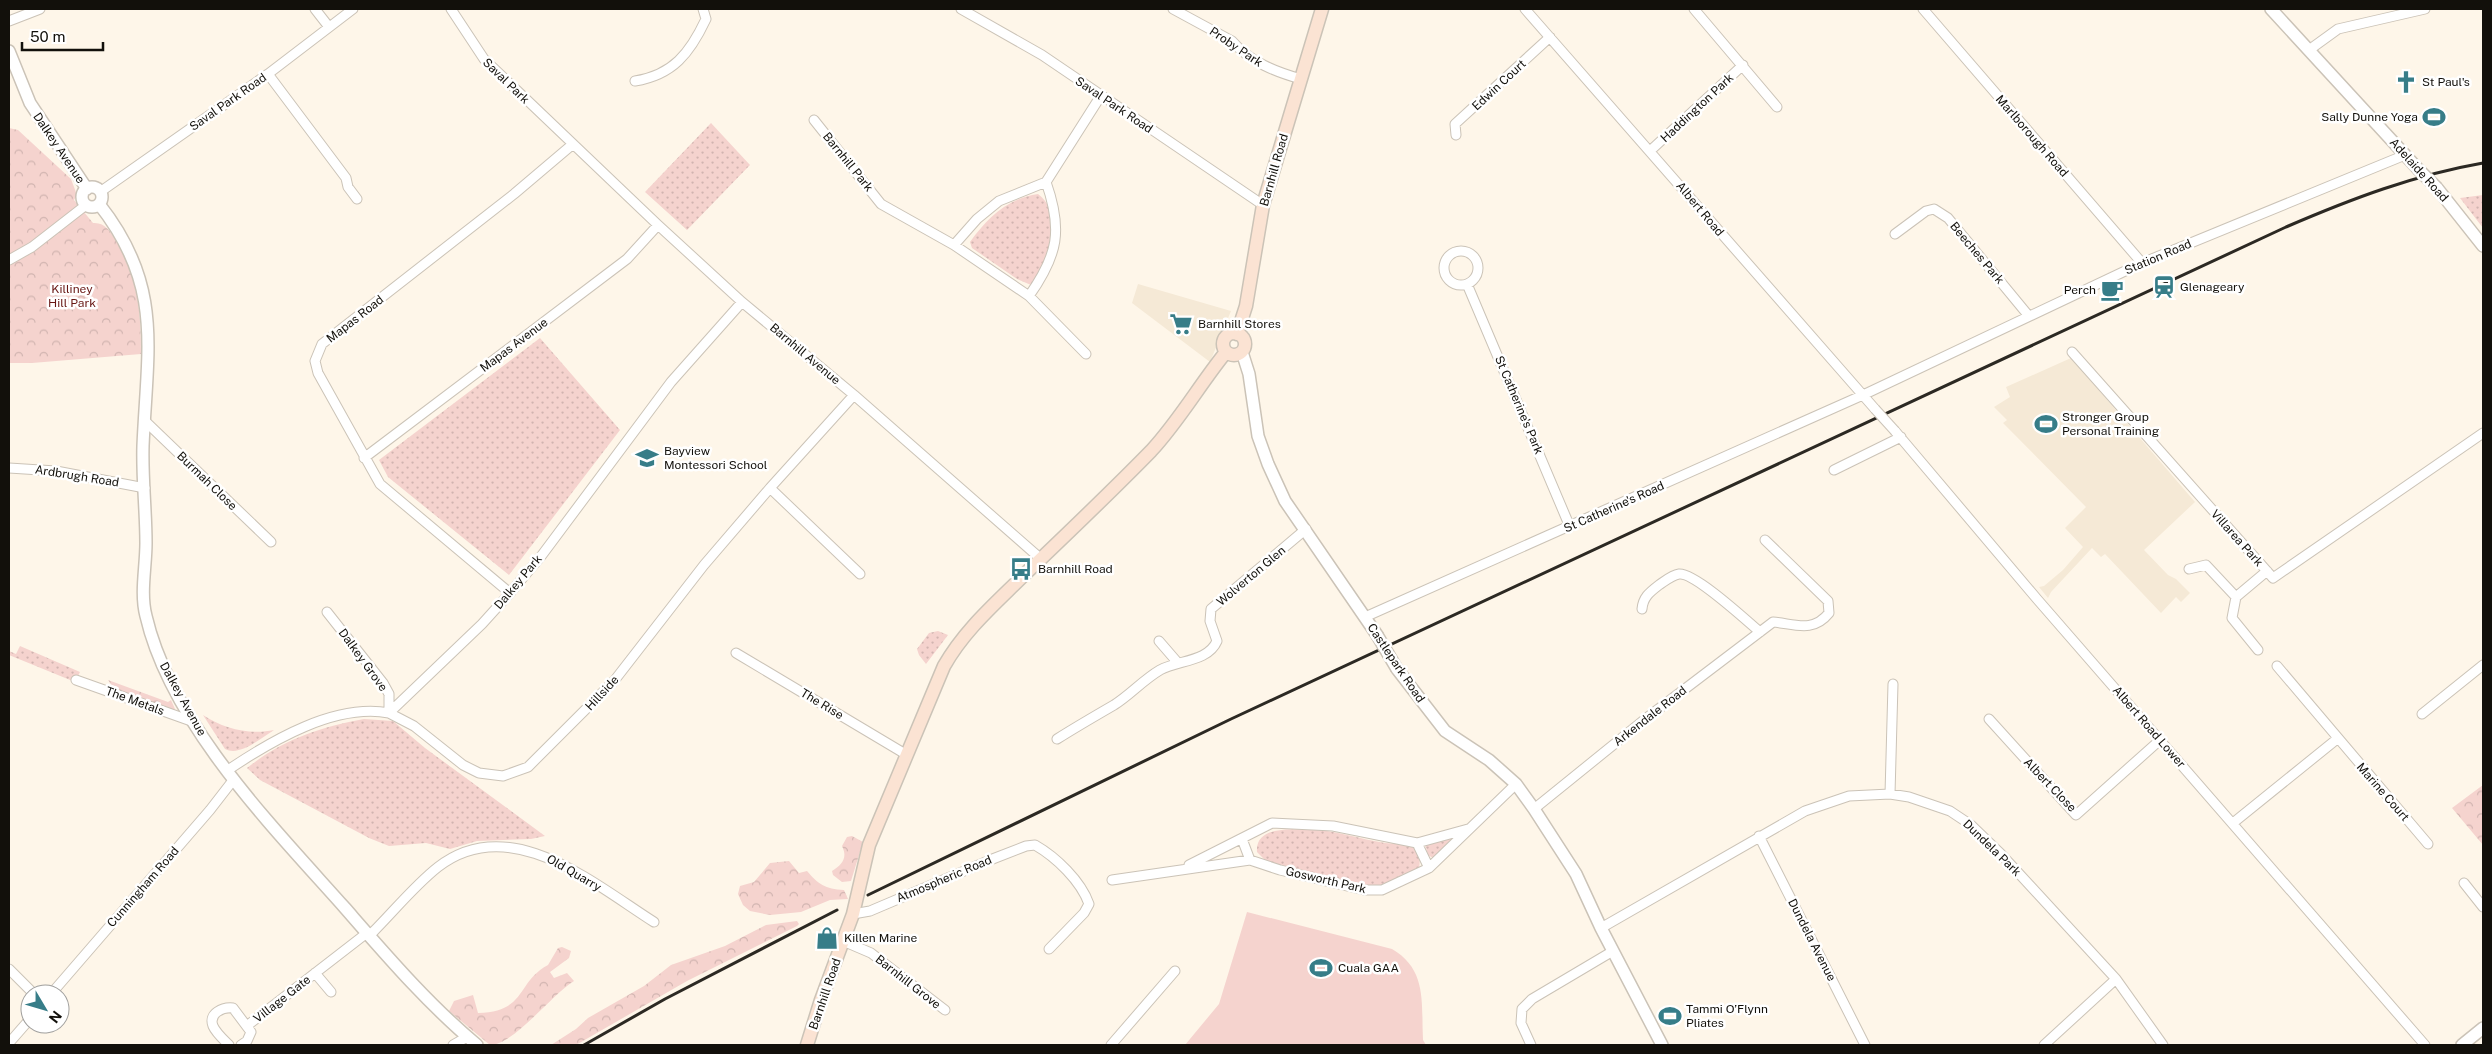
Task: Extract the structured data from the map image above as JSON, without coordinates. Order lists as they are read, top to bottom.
{
  "streets": {
    "main road": ["Barnhill Road"],
    "street": [
      "Proby Park",
      "Saval Park",
      "Edwin Court",
      "Saval Park Road",
      "Haddington Park",
      "Marlborough Road",
      "Dalkey Avenue",
      "Barnhill Park",
      "Adelaide Road",
      "Albert Road",
      "Beeches Park",
      "Station Road",
      "Mapas Road",
      "Mapas Avenue",
      "Barnhill Avenue",
      "St Catherine's Park",
      "Ardbrugh Road",
      "Burmah Close",
      "St Catherine's Road",
      "Villarea Park",
      "Wolverton Glen",
      "Dalkey Park",
      "Dalkey Grove",
      "Castlepark Road",
      "Hillside",
      "The Metals",
      "The Rise",
      "Arkendale Road",
      "Albert Road Lower",
      "Albert Close",
      "Marine Court",
      "Dundela Park",
      "Old Quarry",
      "Atmospheric Road",
      "Gosworth Park",
      "Cunningham Road",
      "Dundela Avenue",
      "Barnhill Grove",
      "Village Gate"
    ]
  },
  "crossings": [
    ["Proby Park", "Barnhill Road"],
    ["Saval Park", "Mapas Road"],
    ["Saval Park", "Barnhill Avenue"],
    ["Edwin Court", "Albert Road"],
    ["Saval Park Road", "Dalkey Avenue"],
    ["Saval Park Road", "Barnhill Road"],
    ["Haddington Park", "Albert Road"],
    ["Marlborough Road", "Station Road"],
    ["Dalkey Avenue", "Ardbrugh Road"],
    ["Dalkey Avenue", "Burmah Close"],
    ["Dalkey Avenue", "The Metals"],
    ["Dalkey Avenue", "Old Quarry"],
    ["Dalkey Avenue", "Cunningham Road"],
    ["Dalkey Avenue", "Village Gate"],
    ["Barnhill Road", "Barnhill Avenue"],
    ["Barnhill Road", "Castlepark Road"],
    ["Barnhill Road", "The Rise"],
    ["Barnhill Road", "Atmospheric Road"],
    ["Barnhill Road", "Barnhill Grove"],
    ["Adelaide Road", "Station Road"],
    ["Albert Road", "Station Road"],
    ["Albert Road", "St Catherine's Road"],
    ["Albert Road", "Albert Road Lower"],
    ["Beeches Park", "Station Road"],
    ["Station Road", "St Catherine's Road"],
    ["Mapas Road", "Mapas Avenue"],
    ["Mapas Road", "Barnhill Avenue"],
    ["Mapas Road", "Dalkey Park"],
    ["Mapas Avenue", "Barnhill Avenue"],
    ["Barnhill Avenue", "Dalkey Park"],
    ["Barnhill Avenue", "Hillside"],
    ["St Catherine's Park", "St Catherine's Road"],
    ["St Catherine's Road", "Castlepark Road"],
    ["Wolverton Glen", "Castlepark Road"],
    ["Dalkey Park", "Dalkey Grove"],
    ["Dalkey Park", "Hillside"],
    ["Dalkey Grove", "Hillside"],
    ["Castlepark Road", "Arkendale Road"],
    ["Castlepark Road", "Dundela Park"],
    ["Castlepark Road", "Gosworth Park"],
    ["Albert Road Lower", "Albert Close"],
    ["Dundela Park", "Dundela Avenue"],
    ["Old Quarry", "Village Gate"]
  ],
  "parks": ["Killiney Hill Park"],
  "places": {
    "church": ["St Paul's"],
    "sports": [
      "Sally Dunne Yoga",
      "Stronger Group Personal Training",
      "Cuala GAA",
      "Tammi O’Flynn Pliates"
    ],
    "station": ["Glenageary"],
    "cafe": ["Perch"],
    "supermarket": ["Barnhill Stores"],
    "school or university": ["Bayview Montessori School"],
    "bus stop": ["Barnhill Road"],
    "shop": ["Killen Marine"]
  },
  "scale_bar": "50 m",
  "north": "bottom right"
}
